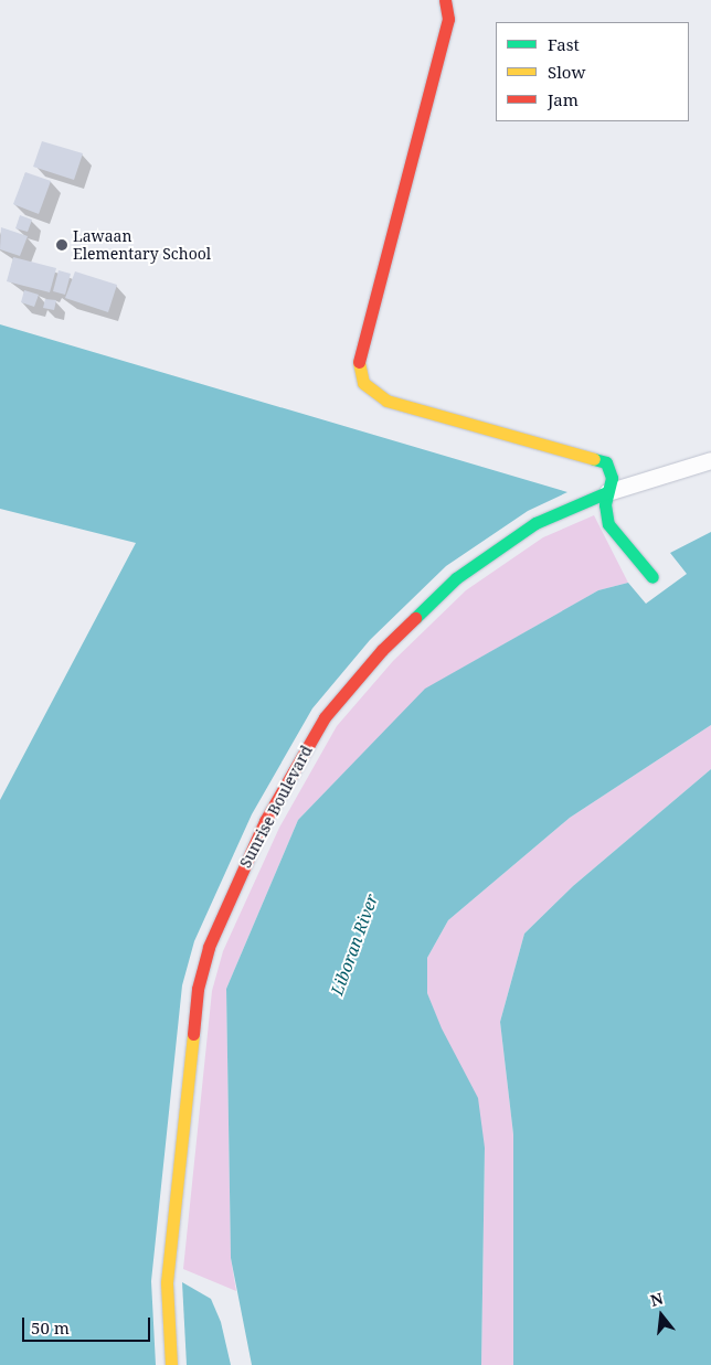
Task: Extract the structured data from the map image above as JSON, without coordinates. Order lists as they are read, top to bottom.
{
  "streets": {
    "street": ["Sunrise Boulevard"]
  },
  "water": ["Liboran River"],
  "places": ["Lawaan Elementary School"],
  "legend": ["Fast", "Slow", "Jam"],
  "scale_bar": "50 m",
  "north": "top"
}
